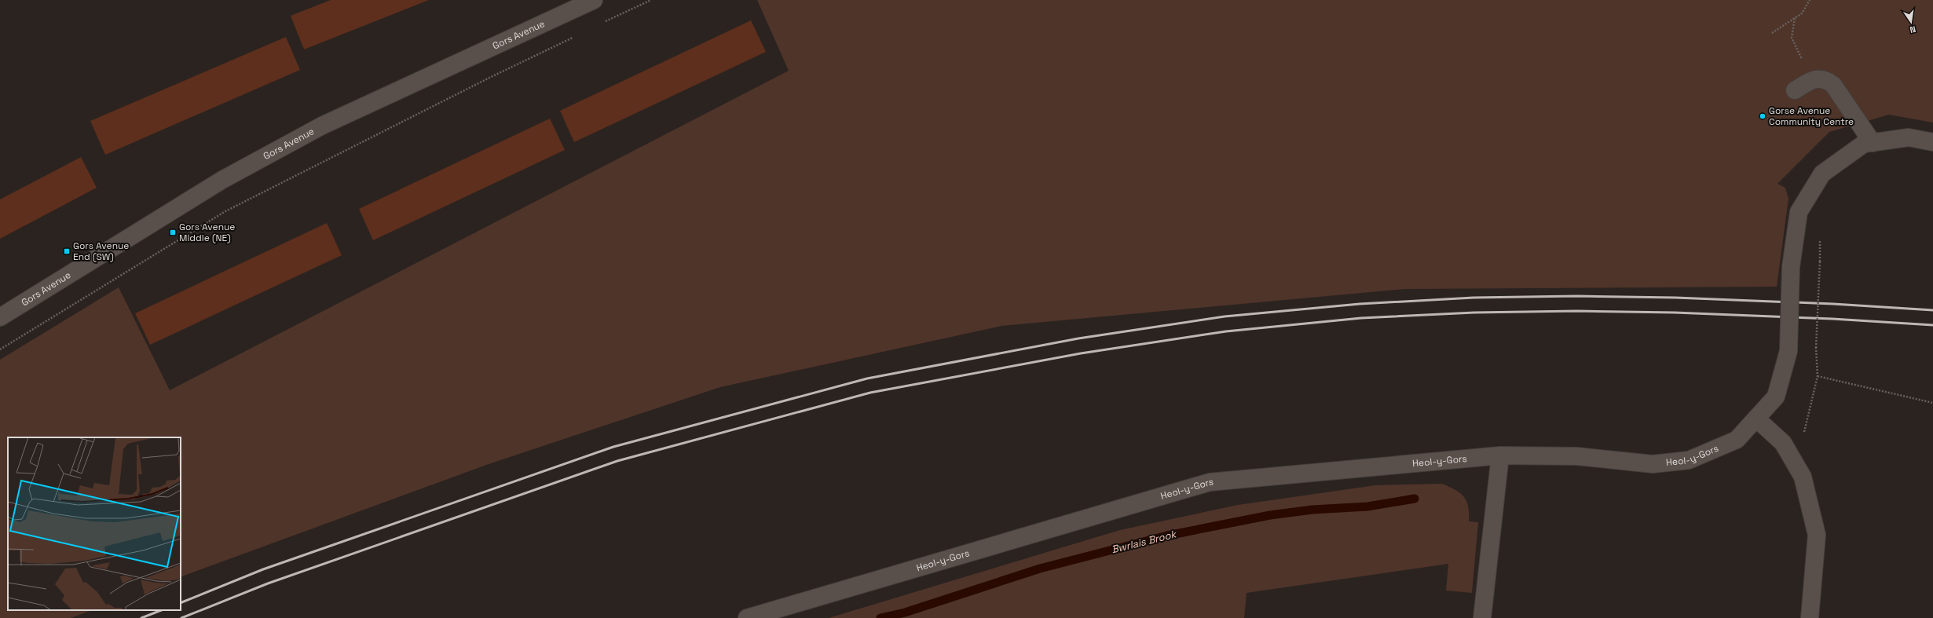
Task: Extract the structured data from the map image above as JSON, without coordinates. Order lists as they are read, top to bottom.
{
  "streets": {
    "street": ["Gors Avenue", "Heol-y-Gors"]
  },
  "water": ["Bwrlais Brook"],
  "places": {
    "other": ["Gorse Avenue Community Centre"],
    "transit": ["Gors Avenue Middle (NE)", "Gors Avenue End (SW)"]
  },
  "north": "bottom"
}
